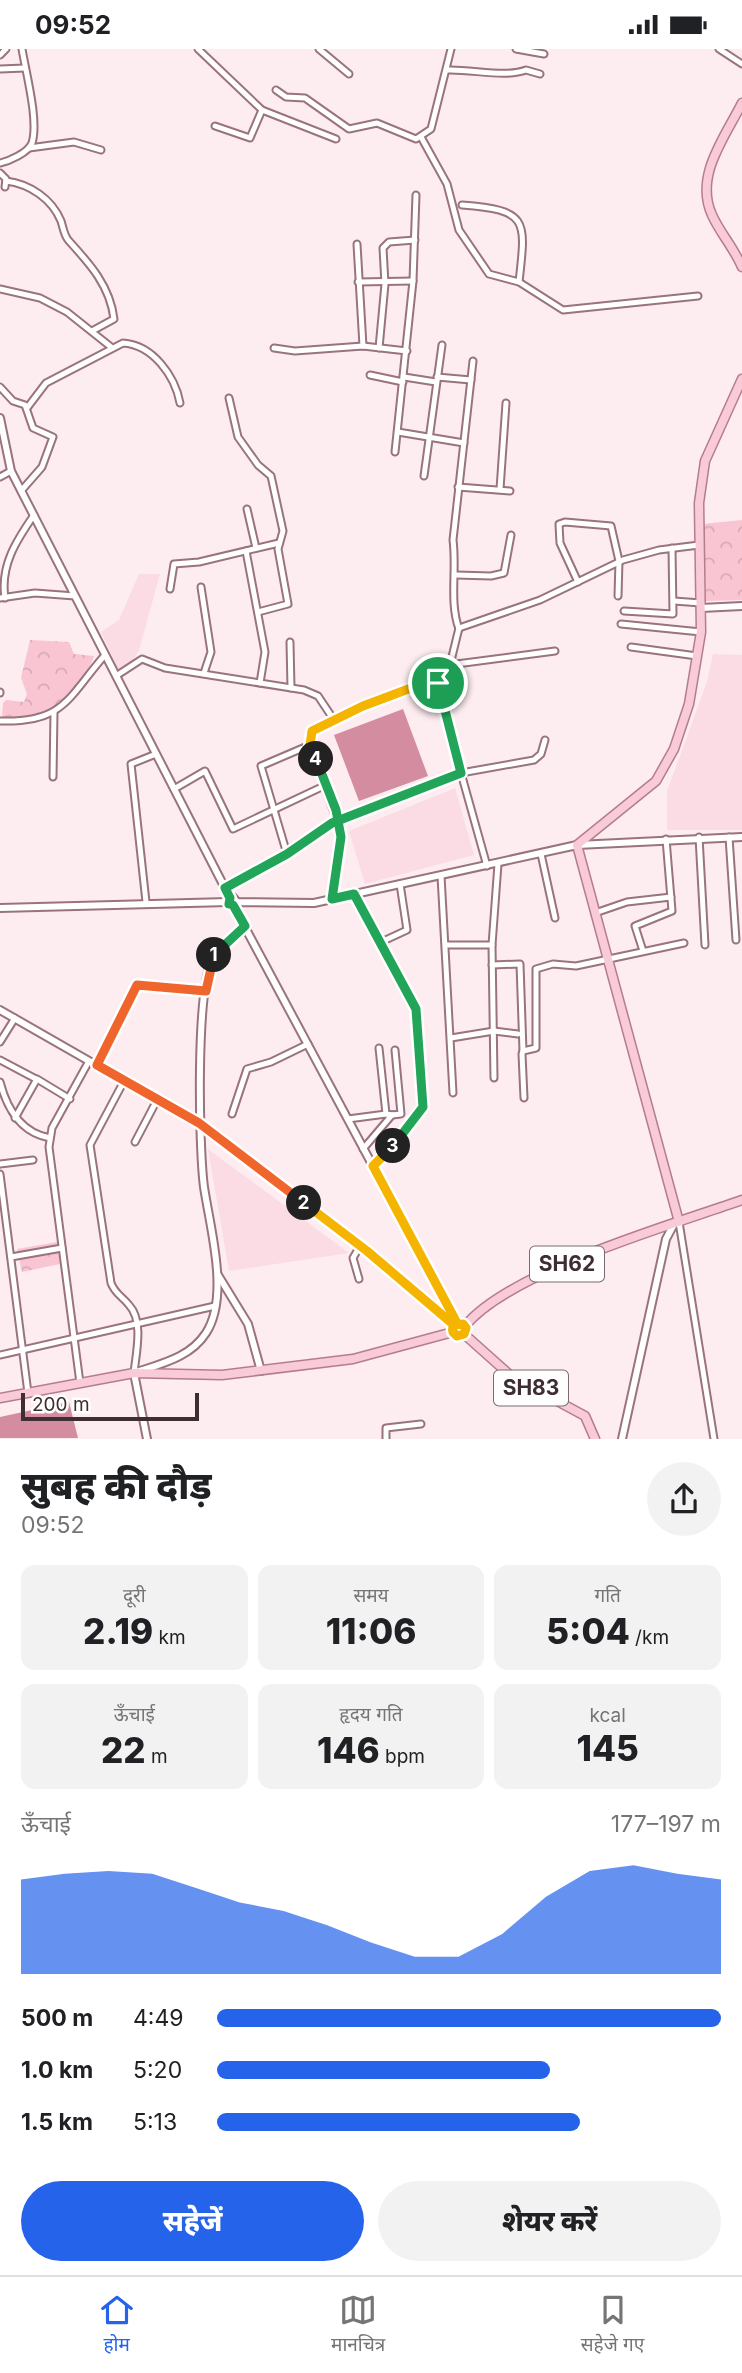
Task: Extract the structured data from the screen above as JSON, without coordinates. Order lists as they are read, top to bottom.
{
  "streets": {
    "main road": ["SH62", "SH83"]
  },
  "crossings": [
    ["SH62", "SH83"]
  ],
  "scale_bar": "200 m",
  "page": {
    "status": "09:52",
    "pins": [
      "4",
      "1",
      "3",
      "2"
    ],
    "scale": "200 m",
    "heading": ["सुबह की दौड़", "09:52"],
    "stats": [
      ["दूरी", "2.19 km"],
      ["समय", "11:06"],
      ["गति", "5:04 /km"],
      ["ऊँचाई", "22 m"],
      ["हृदय गति", "146 bpm"],
      ["kcal", "145"]
    ],
    "chart": ["ऊँचाई", "177–197 m"],
    "list": [
      {
        "name": "500 m",
        "note": "4:49"
      },
      {
        "name": "1.0 km",
        "note": "5:20"
      },
      {
        "name": "1.5 km",
        "note": "5:13"
      }
    ],
    "buttons": ["सहेजें", "शेयर करें"],
    "tabs": ["होम", "मानचित्र", "सहेजे गए"]
  }
}
